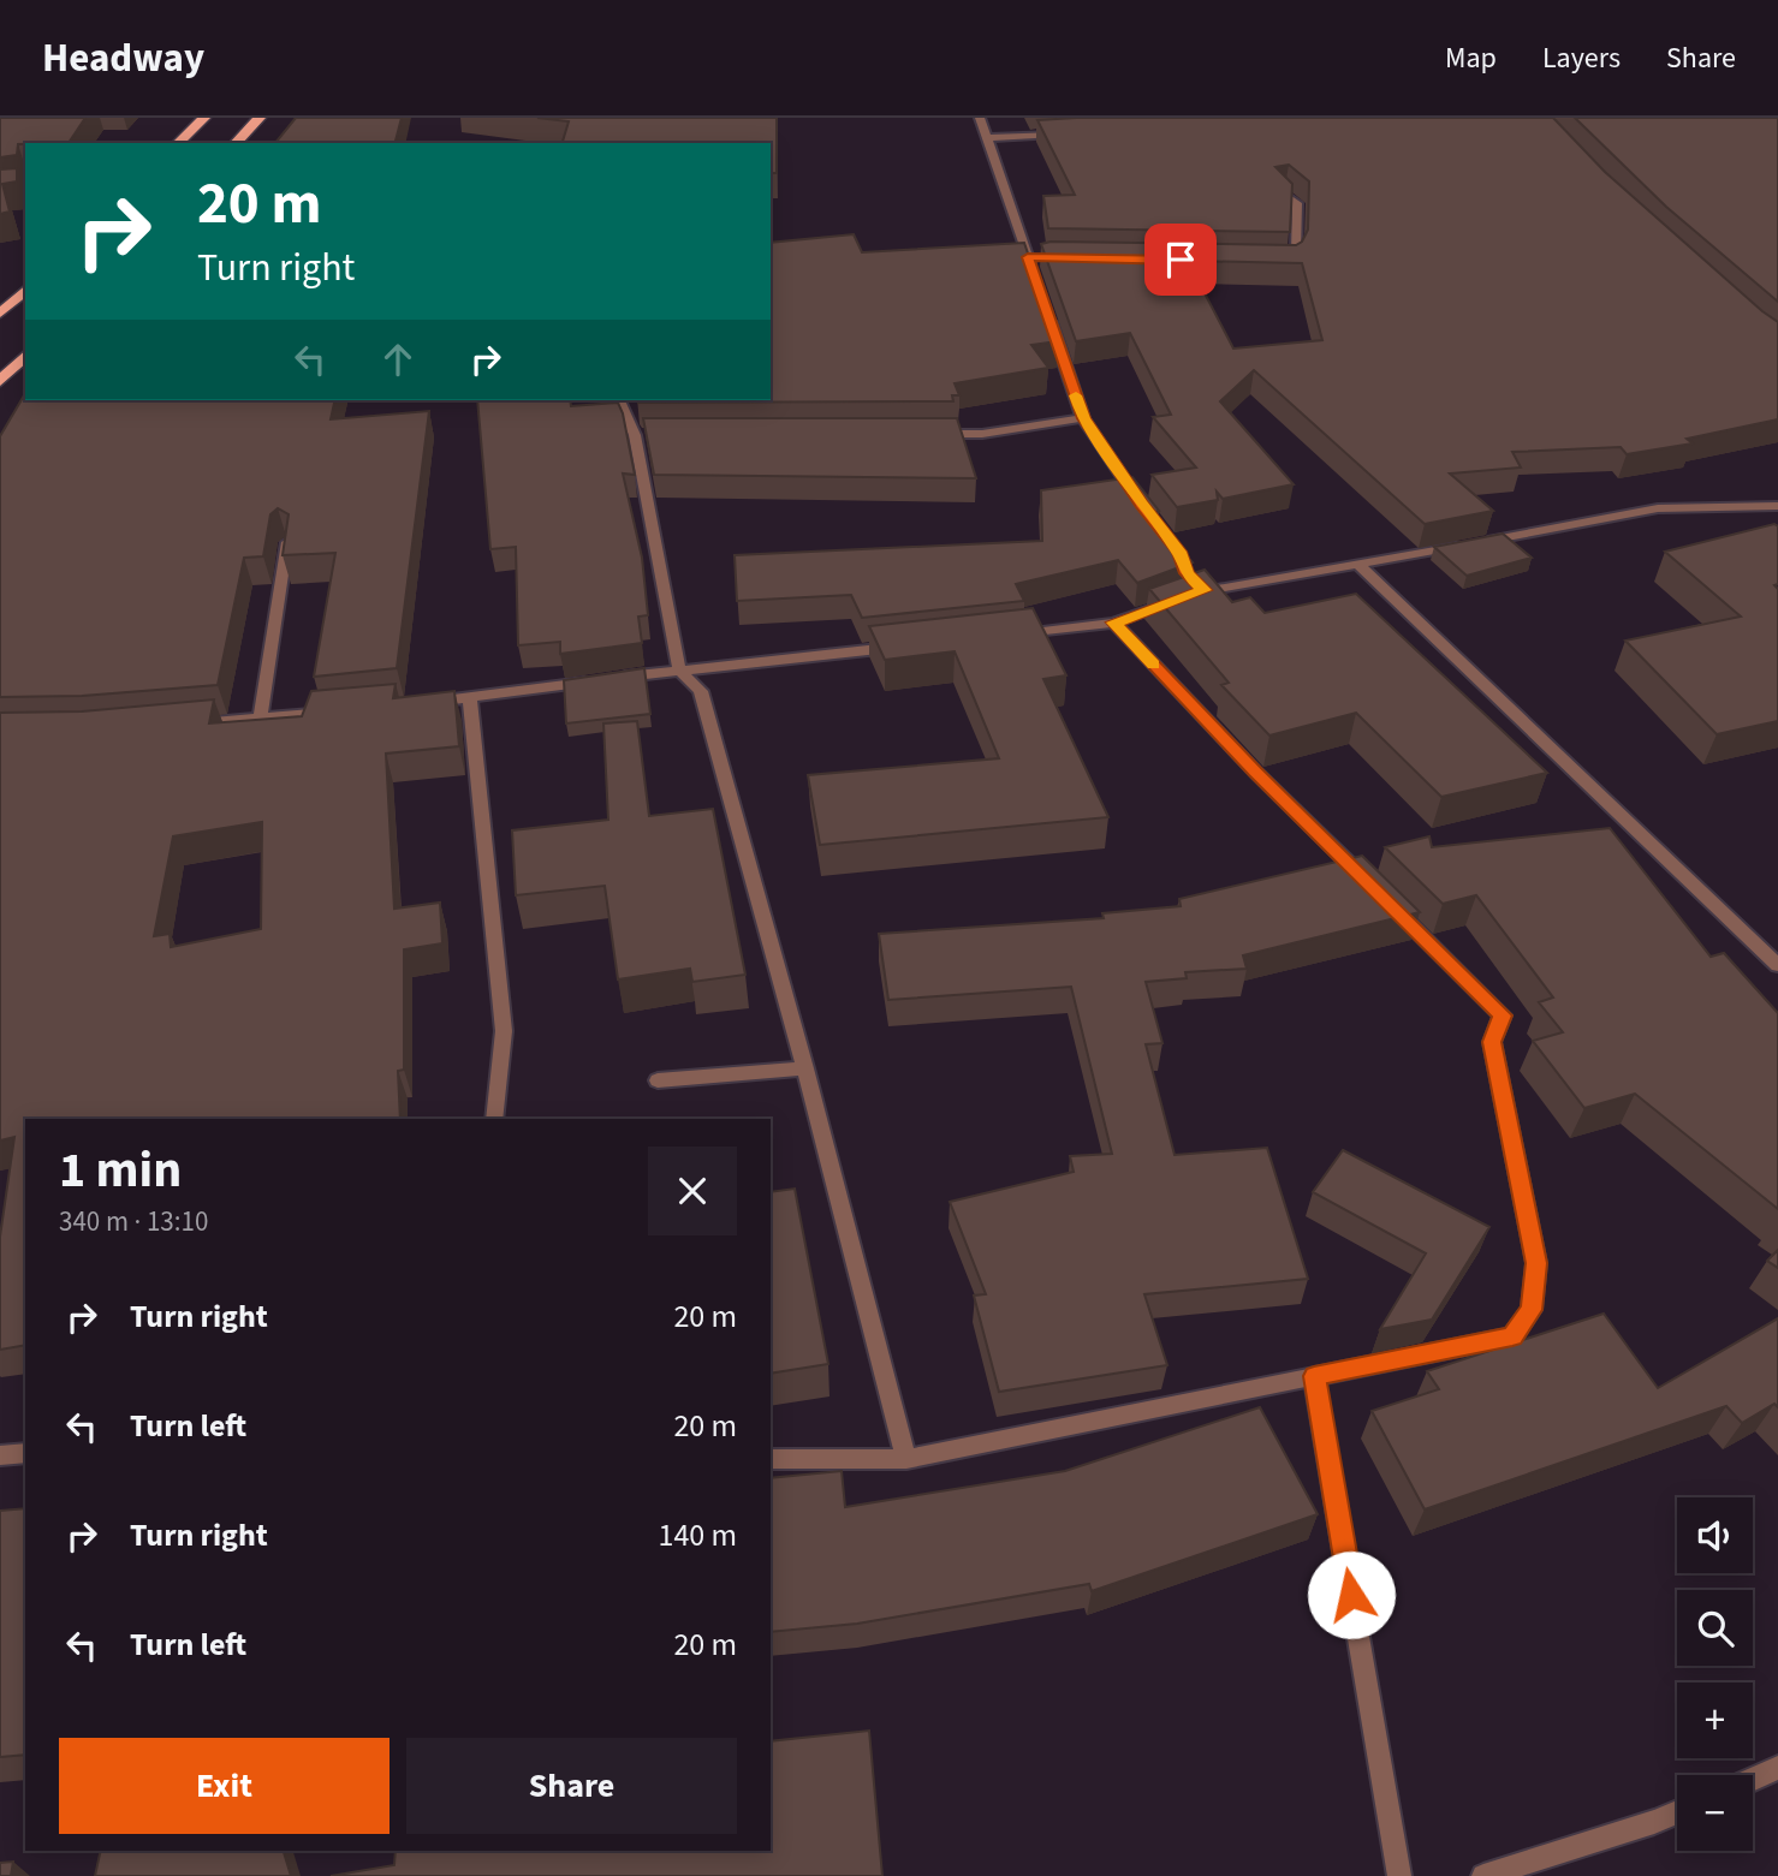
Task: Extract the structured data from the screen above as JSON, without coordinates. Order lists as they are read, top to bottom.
{
  "page": {
    "header": "Headway",
    "nav": ["Map", "Layers", "Share"],
    "turn": ["20 m", "Turn right"],
    "heading": ["1 min", "340 m · 13:10"],
    "list": [
      {
        "name": "Turn right",
        "value": "20 m"
      },
      {
        "name": "Turn left",
        "value": "20 m"
      },
      {
        "name": "Turn right",
        "value": "140 m"
      },
      {
        "name": "Turn left",
        "value": "20 m"
      }
    ],
    "map_buttons": ["+", "−"],
    "buttons": ["Exit", "Share"]
  }
}
